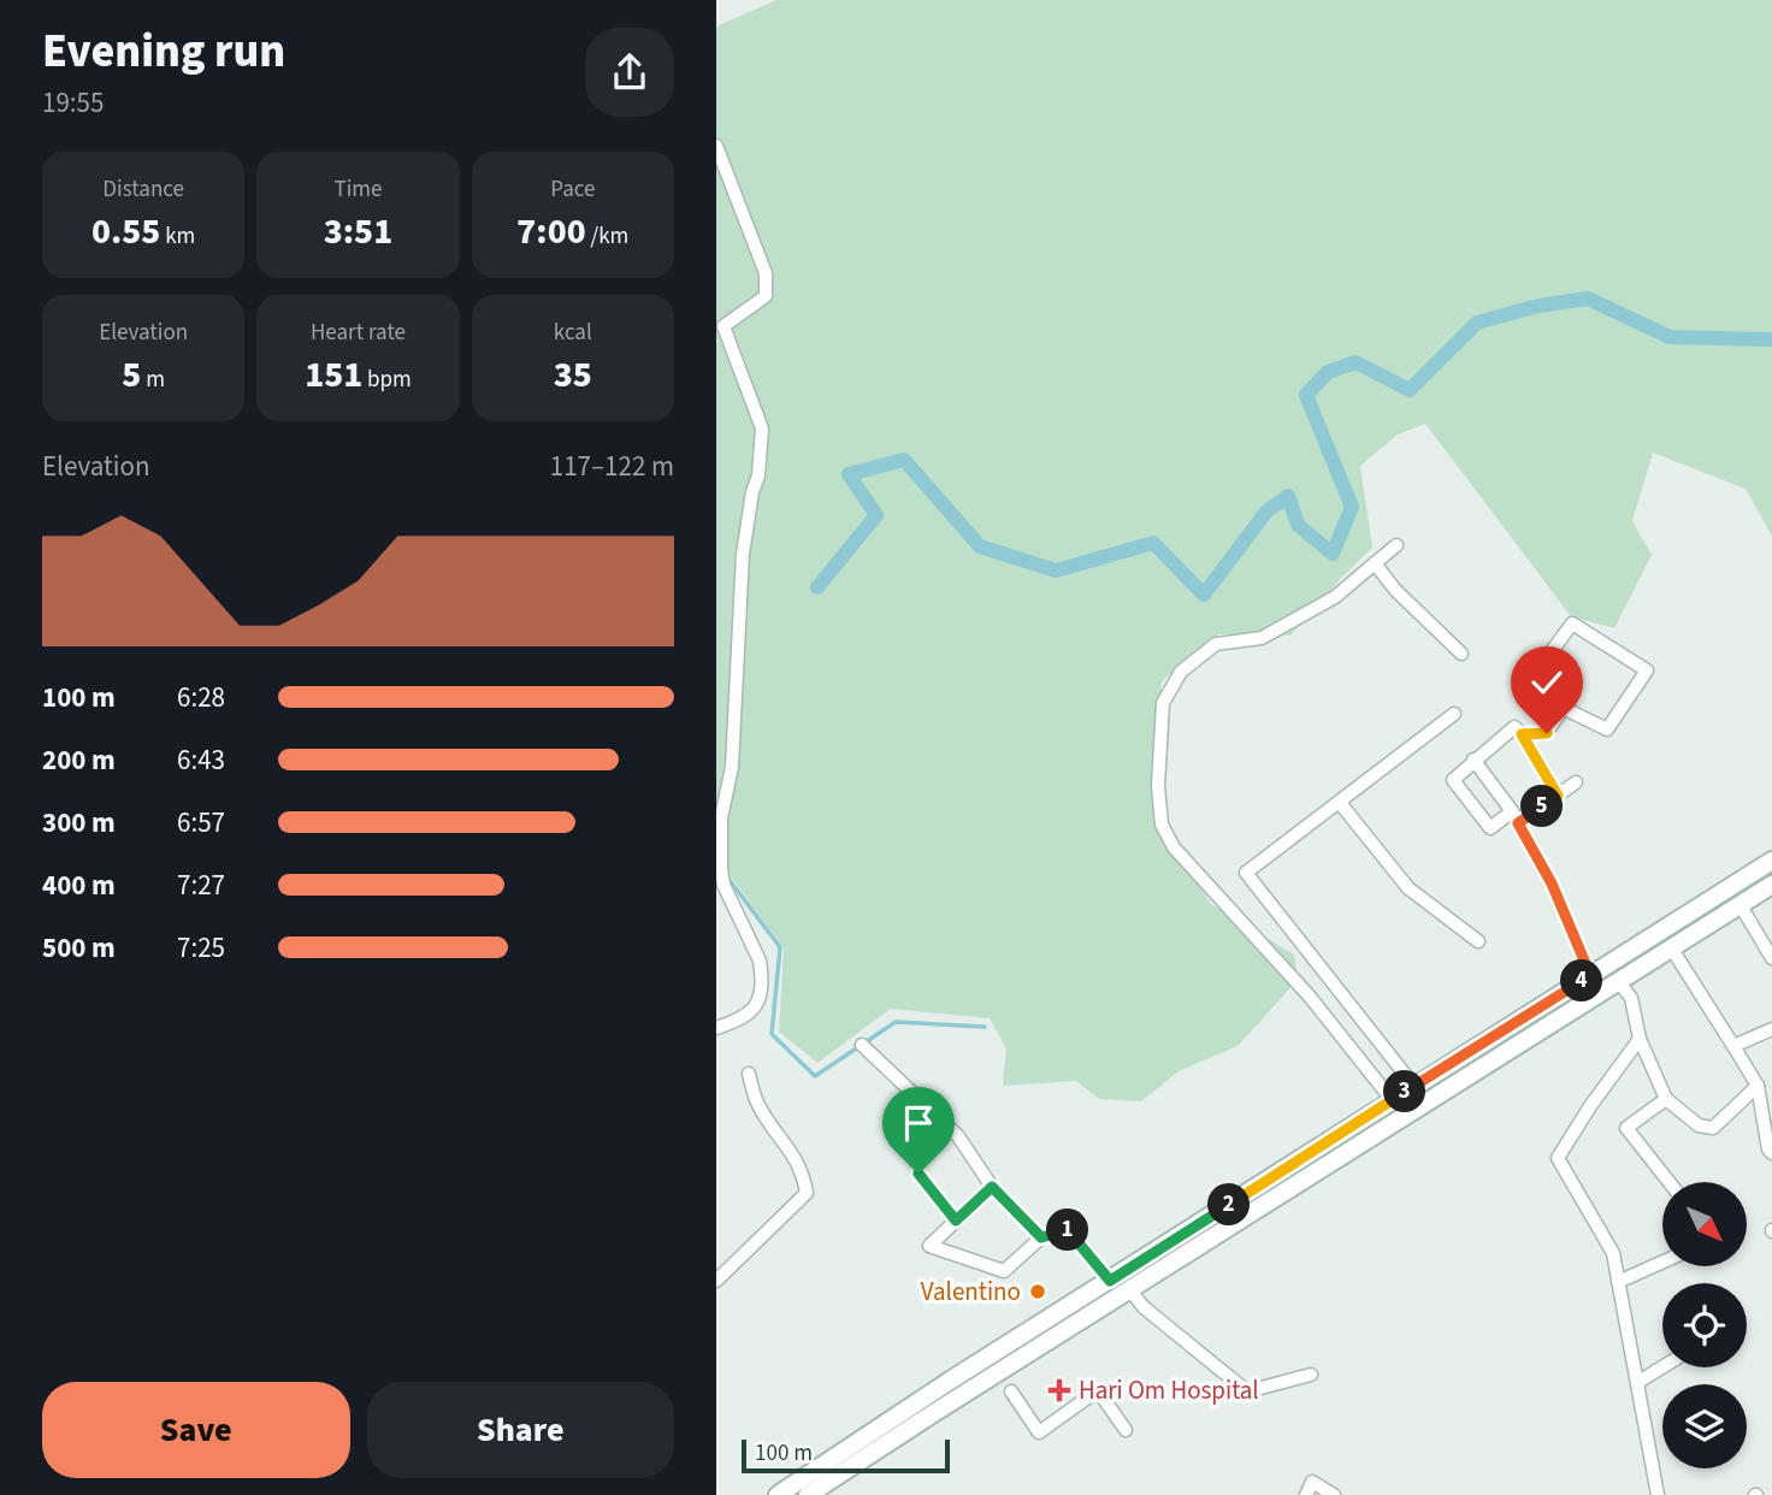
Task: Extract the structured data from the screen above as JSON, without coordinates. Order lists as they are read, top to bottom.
{
  "places": {
    "other": ["Valentino"],
    "health": ["Hari Om Hospital"]
  },
  "scale_bar": "100 m",
  "north": "bottom right",
  "page": {
    "heading": ["Evening run", "19:55"],
    "stats": [
      ["Distance", "0.55 km"],
      ["Time", "3:51"],
      ["Pace", "7:00 /km"],
      ["Elevation", "5 m"],
      ["Heart rate", "151 bpm"],
      ["kcal", "35"]
    ],
    "chart": ["Elevation", "117–122 m"],
    "list": [
      {
        "name": "100 m",
        "note": "6:28"
      },
      {
        "name": "200 m",
        "note": "6:43"
      },
      {
        "name": "300 m",
        "note": "6:57"
      },
      {
        "name": "400 m",
        "note": "7:27"
      },
      {
        "name": "500 m",
        "note": "7:25"
      }
    ],
    "pins": [
      "5",
      "4",
      "3",
      "2",
      "1"
    ],
    "buttons": ["Save", "Share"],
    "scale": "100 m"
  }
}
